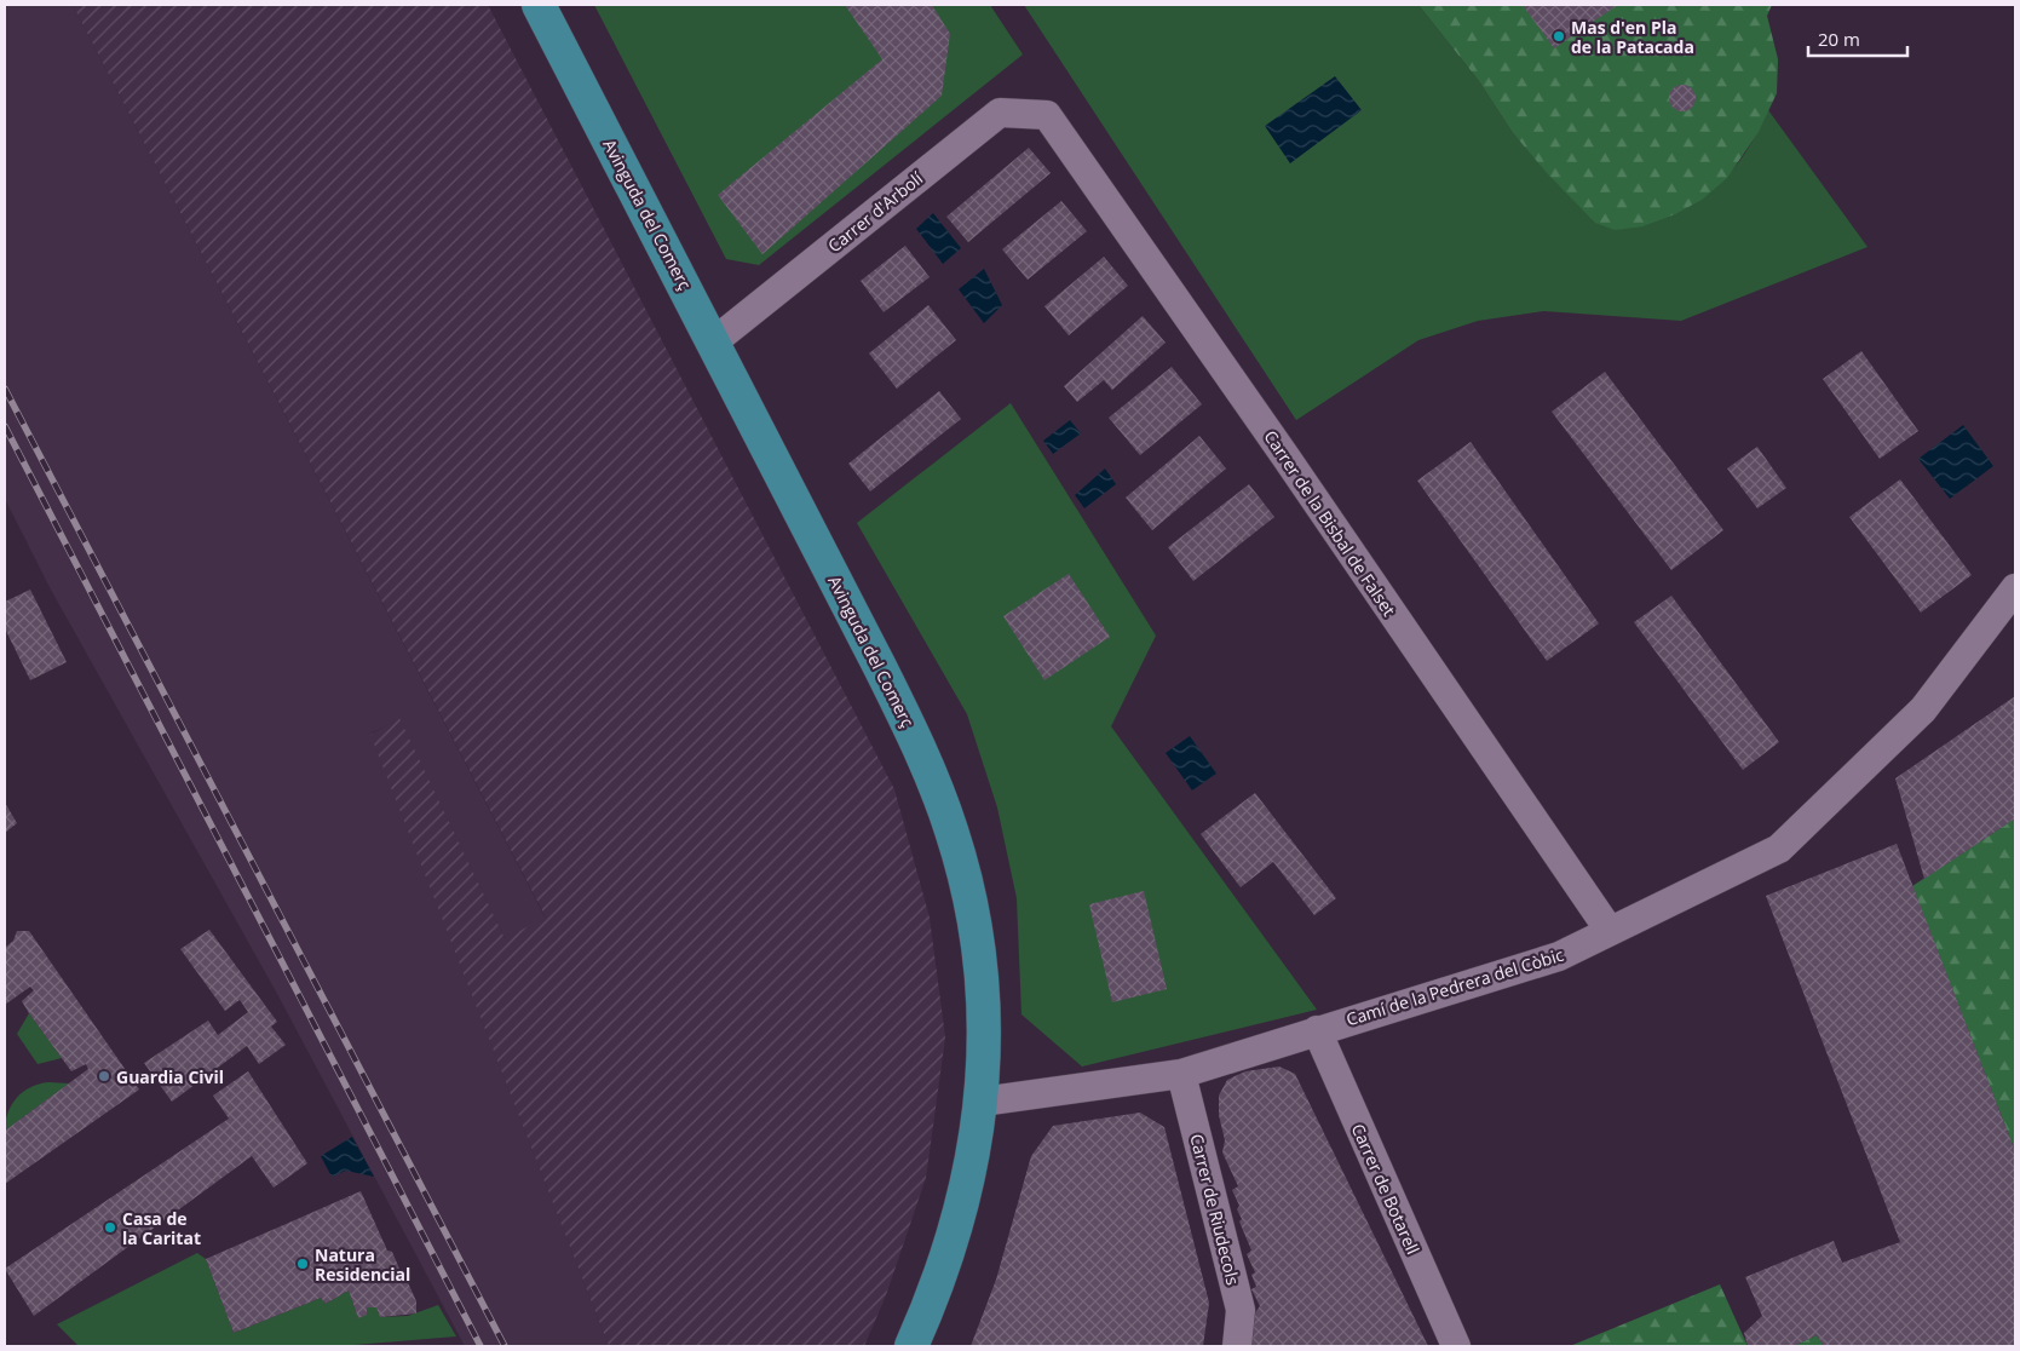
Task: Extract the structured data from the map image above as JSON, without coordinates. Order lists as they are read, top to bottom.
{
  "streets": {
    "main road": ["Avinguda del Comerç"],
    "street": [
      "Carrer d'Arbolí",
      "Carrer de la Bisbal de Falset",
      "Camí de la Pedrera del Còbic",
      "Carrer de Botarell",
      "Carrer de Riudecols"
    ]
  },
  "crossings": [
    ["Carrer d'Arbolí", "Avinguda del Comerç"],
    ["Carrer d'Arbolí", "Carrer de la Bisbal de Falset"],
    ["Avinguda del Comerç", "Camí de la Pedrera del Còbic"],
    ["Carrer de la Bisbal de Falset", "Camí de la Pedrera del Còbic"],
    ["Camí de la Pedrera del Còbic", "Carrer de Botarell"],
    ["Camí de la Pedrera del Còbic", "Carrer de Riudecols"]
  ],
  "places": [
    "Mas d'en Pla de la Patacada",
    "Guardia Civil",
    "Casa de la Caritat",
    "Natura Residencial"
  ],
  "scale_bar": "20 m"
}
